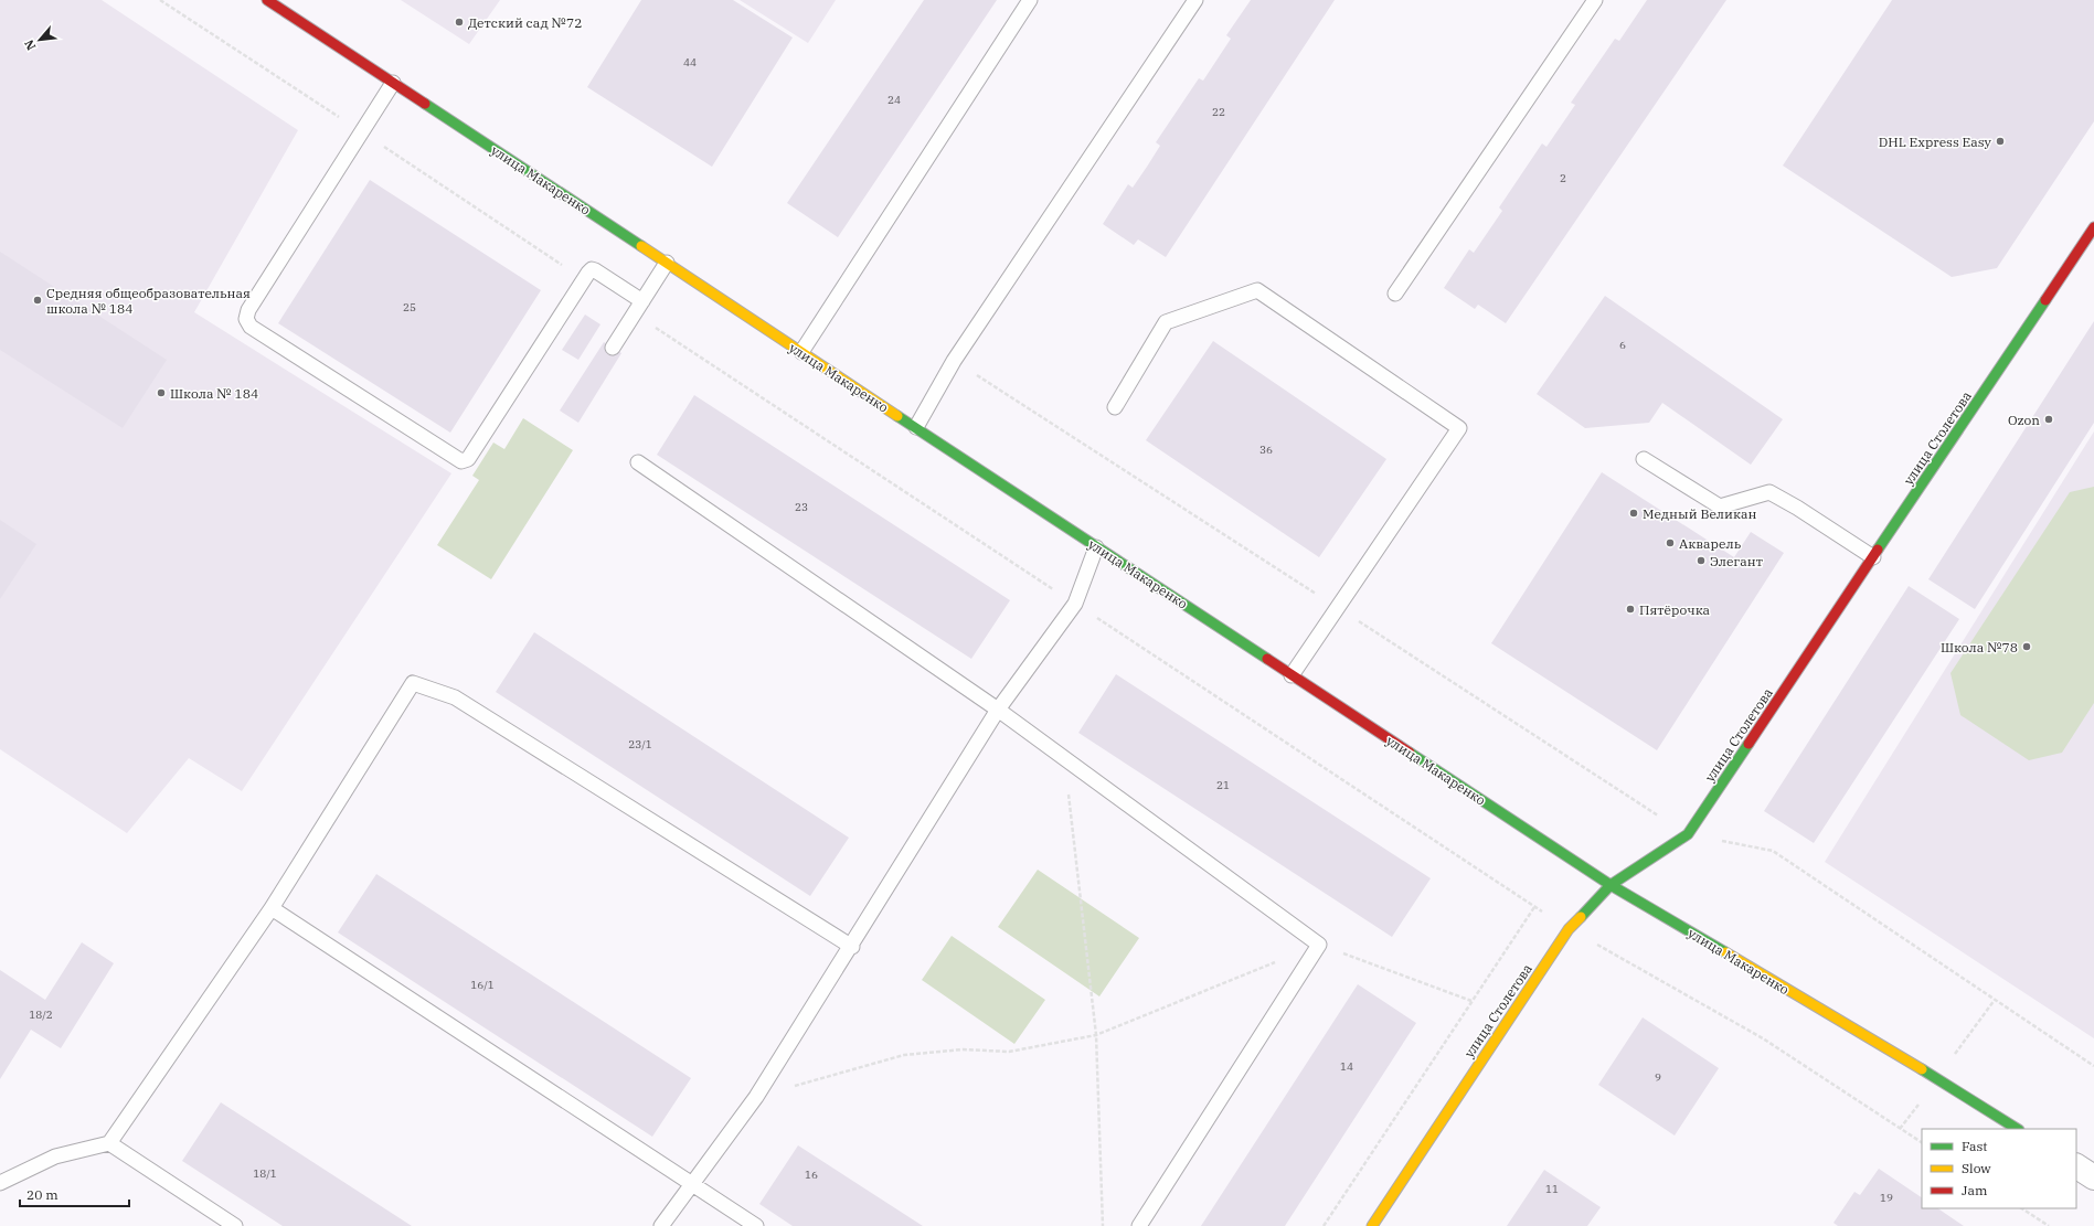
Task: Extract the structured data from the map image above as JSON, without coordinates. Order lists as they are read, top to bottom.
{
  "streets": {
    "street": ["улица Макаренко", "улица Столетова"]
  },
  "crossings": [
    ["улица Макаренко", "улица Столетова"]
  ],
  "places": [
    "Детский сад №72",
    "DHL Express Easy",
    "Средняя общеобразовательная школа № 184",
    "Школа № 184",
    "Ozon",
    "Медный Великан",
    "Акварель",
    "Элегант",
    "Пятёрочка",
    "Школа №78"
  ],
  "house_numbers": [
    "44",
    "24",
    "22",
    "2",
    "25",
    "6",
    "36",
    "23",
    "23/1",
    "21",
    "16/1",
    "18/2",
    "14",
    "9",
    "18/1",
    "16",
    "11",
    "19"
  ],
  "legend": ["Fast", "Slow", "Jam"],
  "scale_bar": "20 m",
  "north": "bottom left"
}
